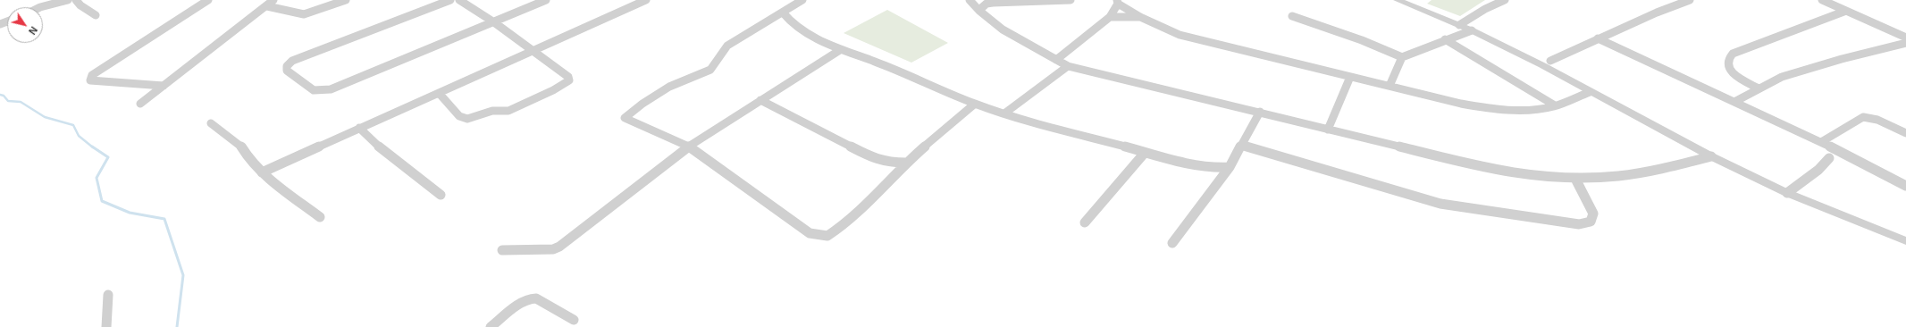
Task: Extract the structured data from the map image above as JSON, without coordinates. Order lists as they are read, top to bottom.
{
  "north": "bottom right"
}
